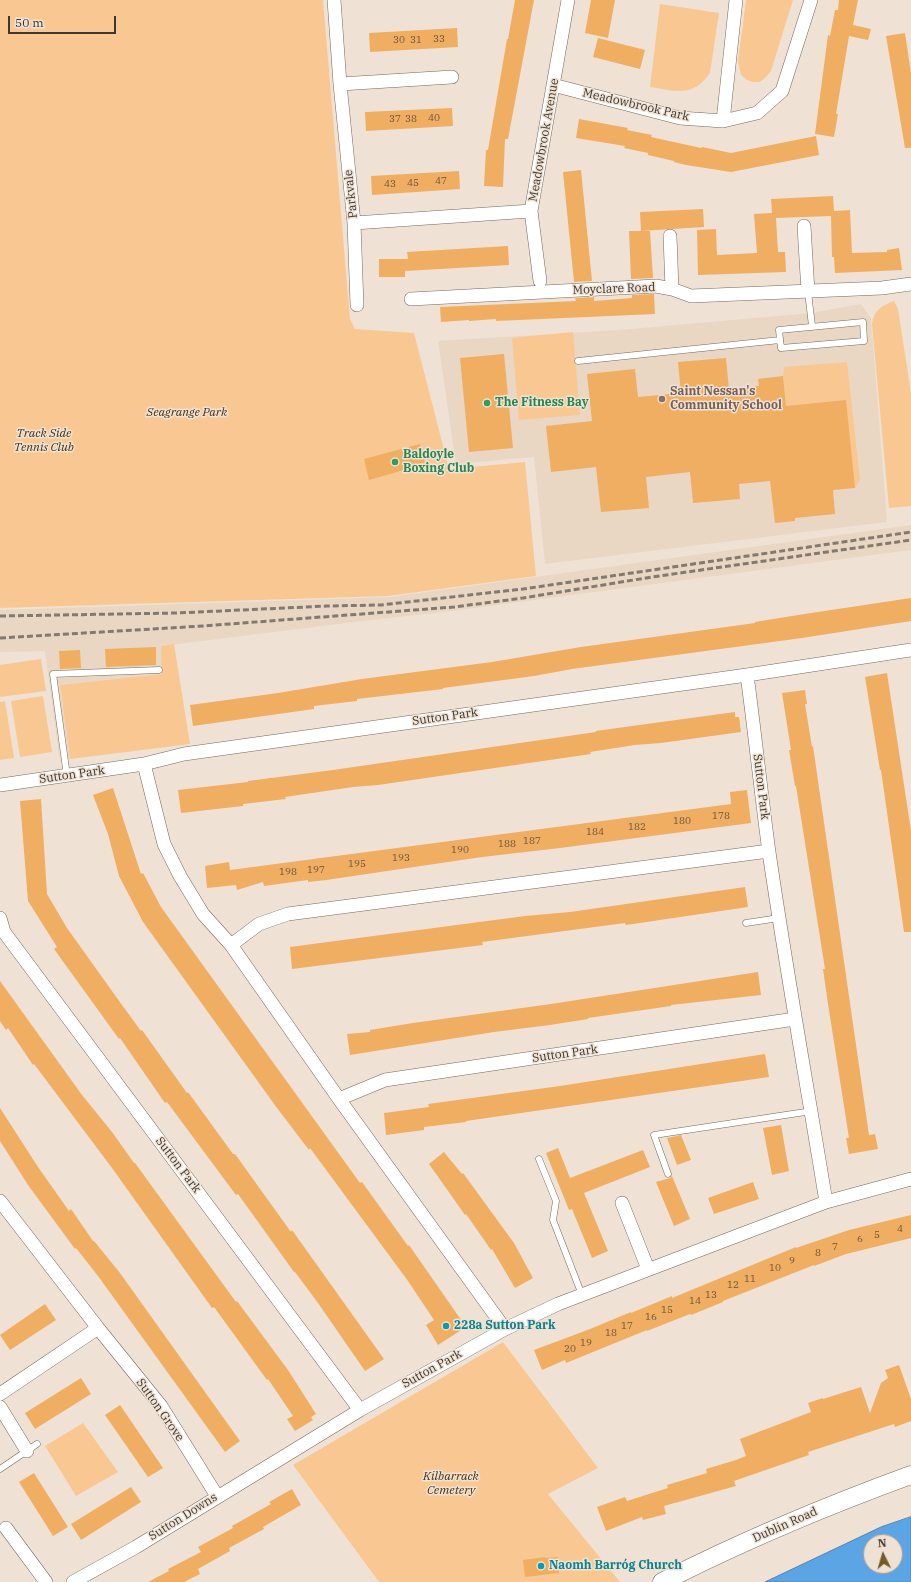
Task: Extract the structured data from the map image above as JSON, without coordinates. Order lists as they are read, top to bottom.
{
  "streets": {
    "main road": ["Dublin Road"],
    "street": [
      "Meadowbrook Park",
      "Meadowbrook Avenue",
      "Parkvale",
      "Moyclare Road",
      "Sutton Park",
      "Sutton Grove",
      "Sutton Downs"
    ]
  },
  "crossings": [
    ["Meadowbrook Park", "Meadowbrook Avenue"],
    ["Sutton Park", "Sutton Downs"],
    ["Sutton Grove", "Sutton Downs"]
  ],
  "parks": ["Seagrange Park", "Track Side Tennis Club", "Kilbarrack Cemetery"],
  "places": [
    "Saint Nessan's Community School",
    "The Fitness Bay",
    "Baldoyle Boxing Club",
    "228a Sutton Park",
    "Naomh Barróg Church"
  ],
  "house_numbers": [
    "33",
    "30",
    "31",
    "40",
    "37",
    "38",
    "47",
    "45",
    "43",
    "178",
    "180",
    "182",
    "184",
    "187",
    "188",
    "190",
    "193",
    "195",
    "197",
    "198",
    "4",
    "5",
    "6",
    "7",
    "8",
    "9",
    "10",
    "11",
    "12",
    "13",
    "14",
    "15",
    "16",
    "17",
    "18",
    "19",
    "20"
  ],
  "scale_bar": "50 m",
  "north": "top"
}
